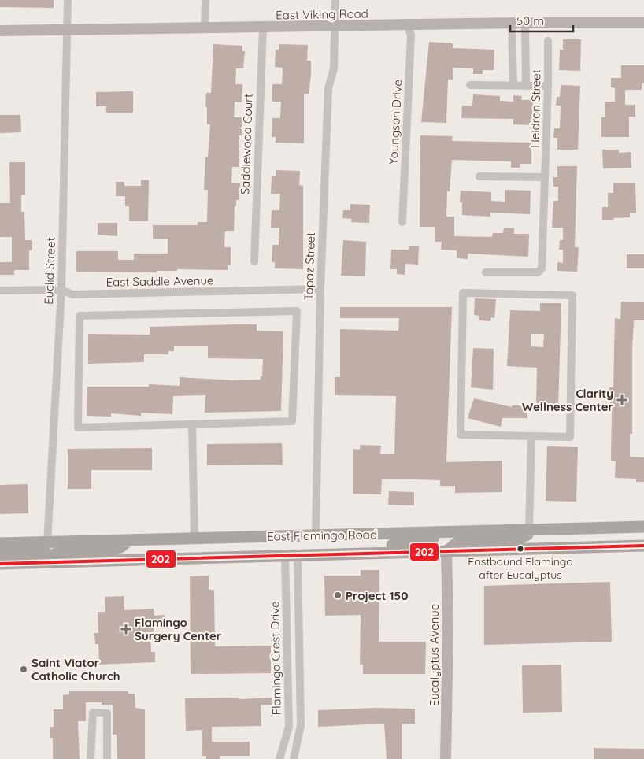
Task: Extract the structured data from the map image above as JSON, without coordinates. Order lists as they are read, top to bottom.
{
  "streets": {
    "main road": ["East Flamingo Road"],
    "street": [
      "East Viking Road",
      "Heldron Street",
      "Youngson Drive",
      "Saddlewood Court",
      "Topaz Street",
      "Euclid Street",
      "East Saddle Avenue",
      "Eucalyptus Avenue",
      "Flamingo Crest Drive"
    ]
  },
  "crossings": [
    ["East Viking Road", "Youngson Drive"],
    ["East Viking Road", "Saddlewood Court"],
    ["East Viking Road", "Topaz Street"],
    ["East Viking Road", "Euclid Street"],
    ["Topaz Street", "East Saddle Avenue"],
    ["Topaz Street", "East Flamingo Road"],
    ["Euclid Street", "East Saddle Avenue"],
    ["Euclid Street", "East Flamingo Road"],
    ["East Flamingo Road", "Eucalyptus Avenue"],
    ["East Flamingo Road", "Flamingo Crest Drive"]
  ],
  "places": {
    "health": ["Clarity Wellness Center", "Flamingo Surgery Center"],
    "other": ["Eastbound Flamingo after Eucalyptus", "Project 150", "Saint Viator Catholic Church"]
  },
  "lines": ["transit line 202"],
  "scale_bar": "50 m"
}
